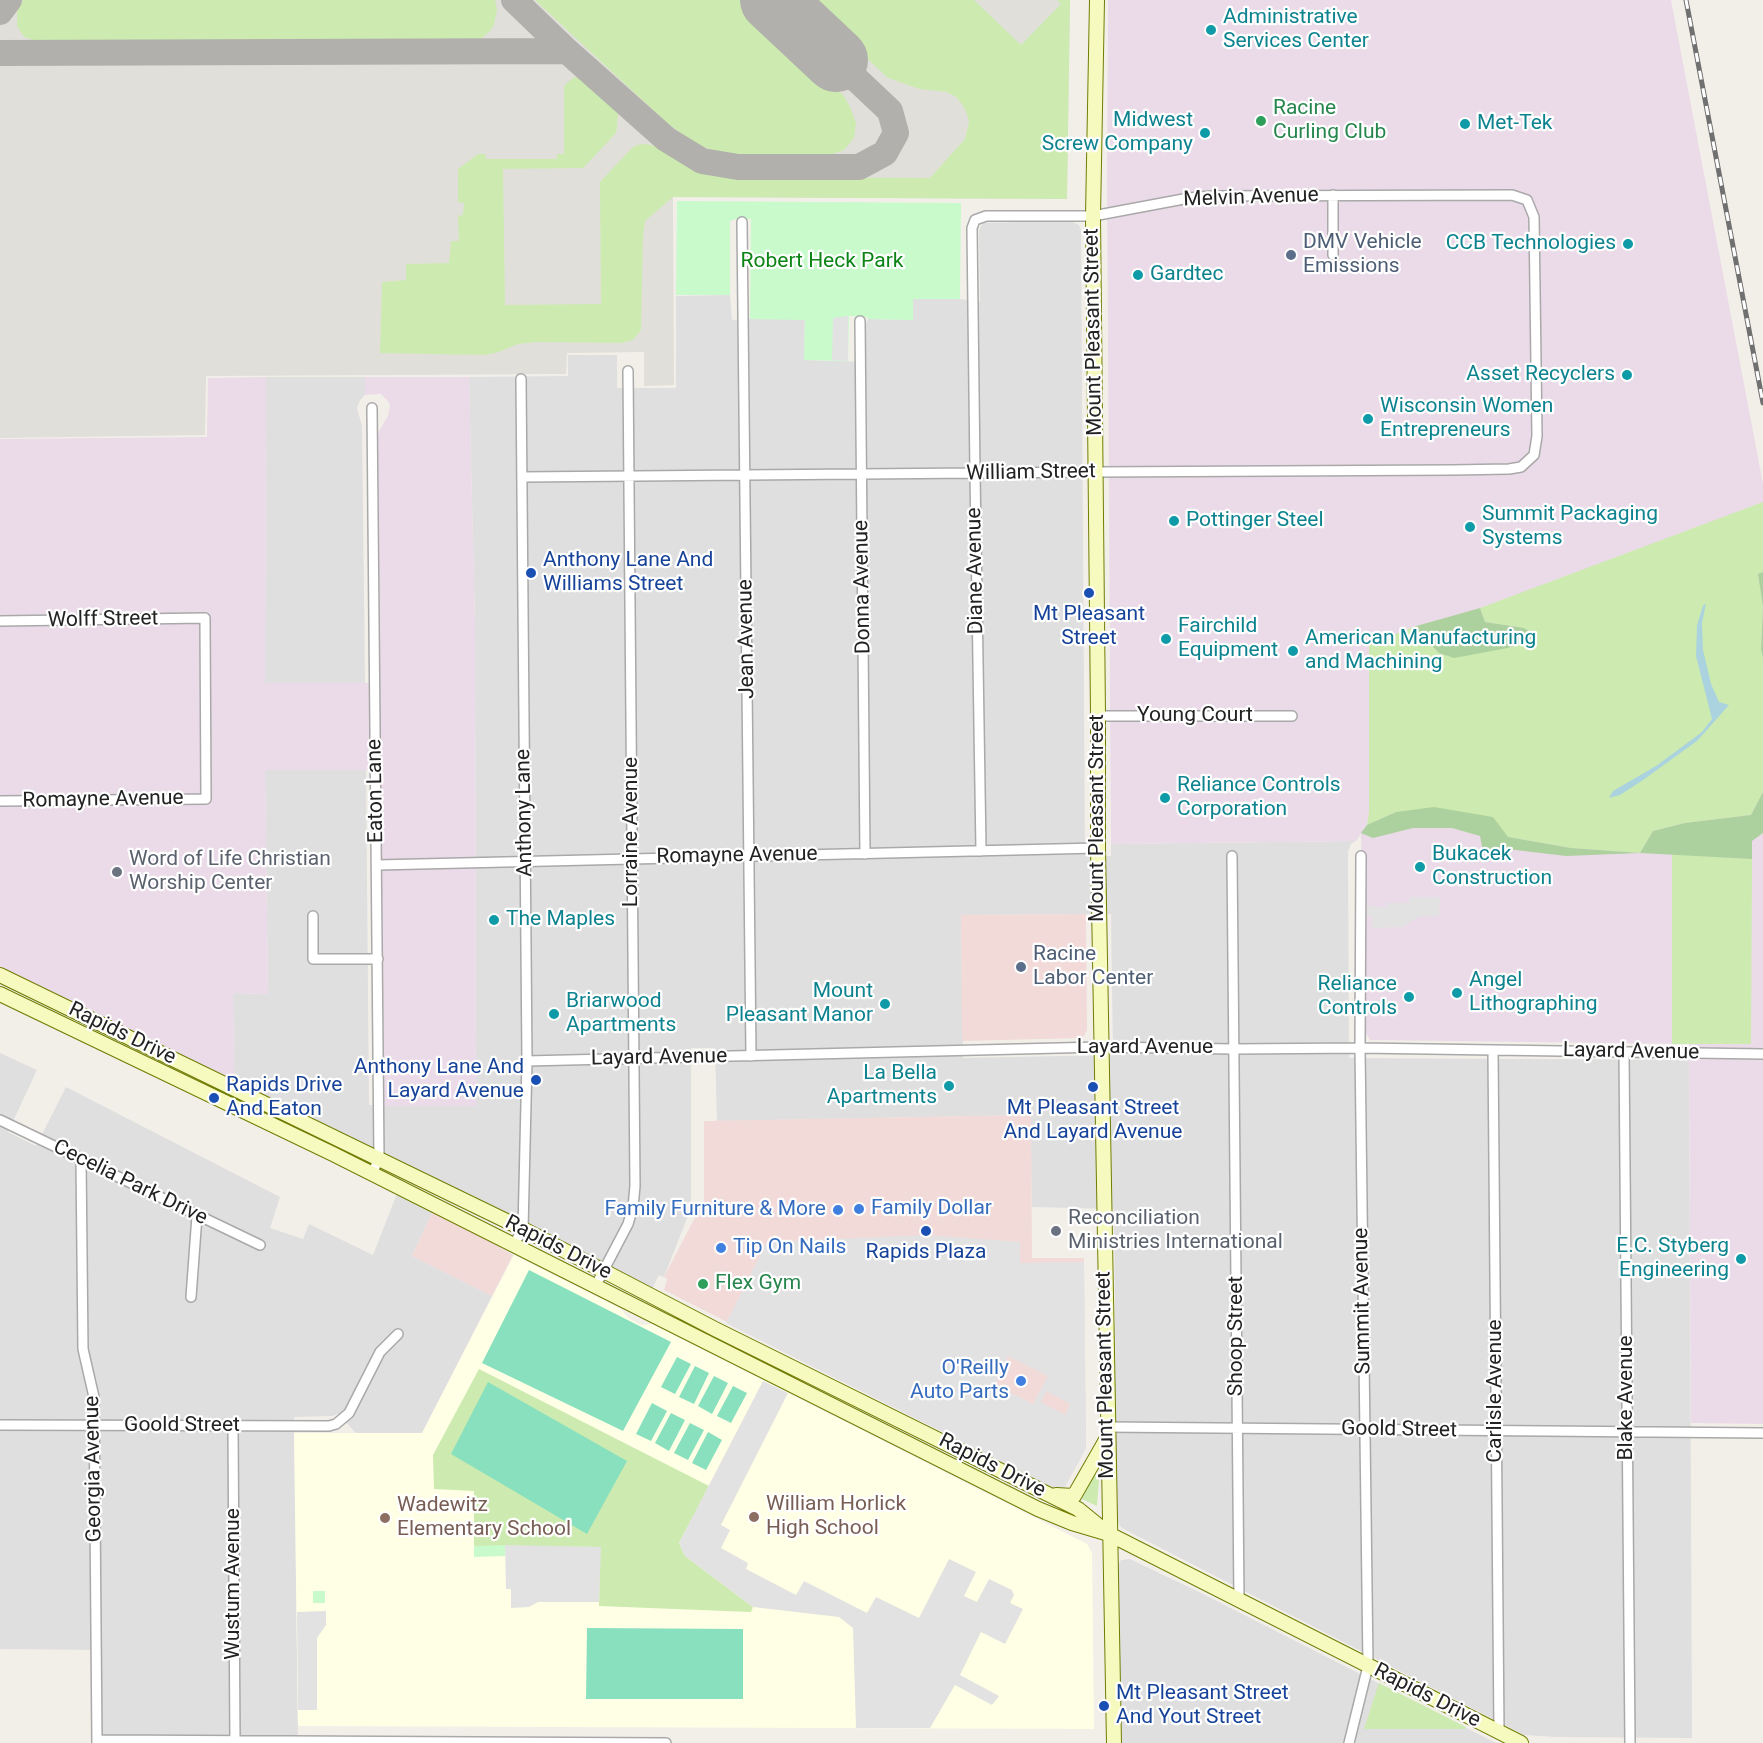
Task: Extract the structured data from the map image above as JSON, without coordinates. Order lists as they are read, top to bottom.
{
  "streets": {
    "street": [
      "Melvin Avenue",
      "Mount Pleasant Street",
      "William Street",
      "Diane Avenue",
      "Donna Avenue",
      "Wolff Street",
      "Jean Avenue",
      "Young Court",
      "Eaton Lane",
      "Romayne Avenue",
      "Anthony Lane",
      "Lorraine Avenue",
      "Rapids Drive",
      "Layard Avenue",
      "Cecelia Park Drive",
      "Summit Avenue",
      "Shoop Street",
      "Carlisle Avenue",
      "Blake Avenue",
      "Goold Street",
      "Georgia Avenue",
      "Wustum Avenue"
    ]
  },
  "crossings": [
    ["Melvin Avenue", "Mount Pleasant Street"],
    ["Melvin Avenue", "William Street"],
    ["Melvin Avenue", "Diane Avenue"],
    ["Mount Pleasant Street", "William Street"],
    ["Mount Pleasant Street", "Young Court"],
    ["Mount Pleasant Street", "Romayne Avenue"],
    ["Mount Pleasant Street", "Rapids Drive"],
    ["Mount Pleasant Street", "Layard Avenue"],
    ["Mount Pleasant Street", "Goold Street"],
    ["William Street", "Diane Avenue"],
    ["William Street", "Donna Avenue"],
    ["William Street", "Jean Avenue"],
    ["William Street", "Anthony Lane"],
    ["William Street", "Lorraine Avenue"],
    ["Diane Avenue", "Romayne Avenue"],
    ["Donna Avenue", "Romayne Avenue"],
    ["Wolff Street", "Romayne Avenue"],
    ["Jean Avenue", "Romayne Avenue"],
    ["Jean Avenue", "Layard Avenue"],
    ["Eaton Lane", "Romayne Avenue"],
    ["Eaton Lane", "Rapids Drive"],
    ["Romayne Avenue", "Anthony Lane"],
    ["Romayne Avenue", "Lorraine Avenue"],
    ["Anthony Lane", "Rapids Drive"],
    ["Anthony Lane", "Layard Avenue"],
    ["Lorraine Avenue", "Rapids Drive"],
    ["Lorraine Avenue", "Layard Avenue"],
    ["Rapids Drive", "Summit Avenue"],
    ["Rapids Drive", "Shoop Street"],
    ["Rapids Drive", "Carlisle Avenue"],
    ["Layard Avenue", "Summit Avenue"],
    ["Layard Avenue", "Shoop Street"],
    ["Layard Avenue", "Carlisle Avenue"],
    ["Layard Avenue", "Blake Avenue"],
    ["Cecelia Park Drive", "Georgia Avenue"],
    ["Summit Avenue", "Goold Street"],
    ["Shoop Street", "Goold Street"],
    ["Carlisle Avenue", "Goold Street"],
    ["Blake Avenue", "Goold Street"],
    ["Goold Street", "Georgia Avenue"],
    ["Goold Street", "Wustum Avenue"]
  ],
  "parks": ["Robert Heck Park"],
  "places": [
    "Administrative Services Center",
    "Racine Curling Club",
    "Met-Tek",
    "Midwest Screw Company",
    "CCB Technologies",
    "DMV Vehicle Emissions",
    "Gardtec",
    "Asset Recyclers",
    "Wisconsin Women Entrepreneurs",
    "Pottinger Steel",
    "Summit Packaging Systems",
    "Anthony Lane And Williams Street",
    "Mt Pleasant Street",
    "Fairchild Equipment",
    "American Manufacturing and Machining",
    "Reliance Controls Corporation",
    "Bukacek Construction",
    "Word of Life Christian Worship Center",
    "The Maples",
    "Racine Labor Center",
    "Angel Lithographing",
    "Reliance Controls",
    "Mount Pleasant Manor",
    "Briarwood Apartments",
    "Anthony Lane And Layard Avenue",
    "La Bella Apartments",
    "Mt Pleasant Street And Layard Avenue",
    "Rapids Drive And Eaton",
    "Family Dollar",
    "Family Furniture & More",
    "Rapids Plaza",
    "Reconciliation Ministries International",
    "Tip On Nails",
    "E.C. Styberg Engineering",
    "Flex Gym",
    "O'Reilly Auto Parts",
    "William Horlick High School",
    "Wadewitz Elementary School",
    "Mt Pleasant Street And Yout Street"
  ]
}
